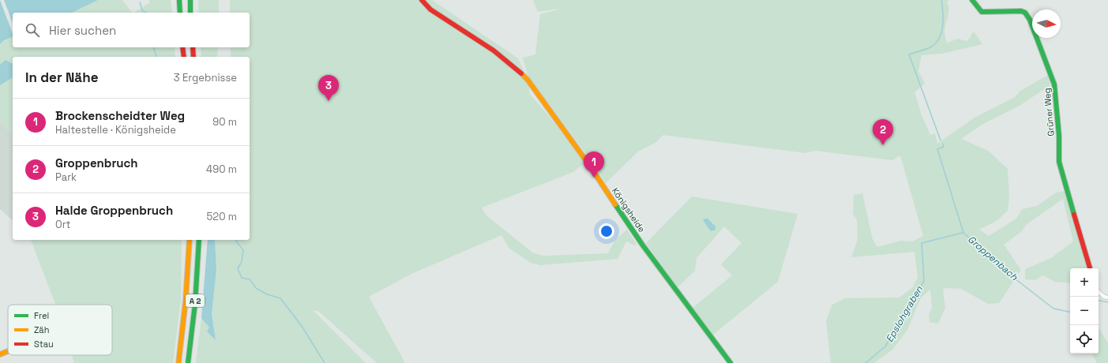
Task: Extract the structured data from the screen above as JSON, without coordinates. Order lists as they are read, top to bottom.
{
  "streets": {
    "main road": ["Grüner Weg", "Königsheide", "A 2"]
  },
  "water": ["Groppenbach", "Epslohgraben"],
  "legend": ["Frei", "Zäh", "Stau"],
  "north": "right",
  "page": {
    "search": "Hier suchen",
    "heading": ["In der Nähe", "3 Ergebnisse"],
    "pins": ["3", "2", "1"],
    "list": [
      {
        "mark": "1",
        "name": "Brockenscheidter Weg",
        "note": "Haltestelle · Königsheide",
        "value": "90 m"
      },
      {
        "mark": "2",
        "name": "Groppenbruch",
        "note": "Park",
        "value": "490 m"
      },
      {
        "mark": "3",
        "name": "Halde Groppenbruch",
        "note": "Ort",
        "value": "520 m"
      }
    ],
    "map_buttons": ["+", "−"]
  }
}
